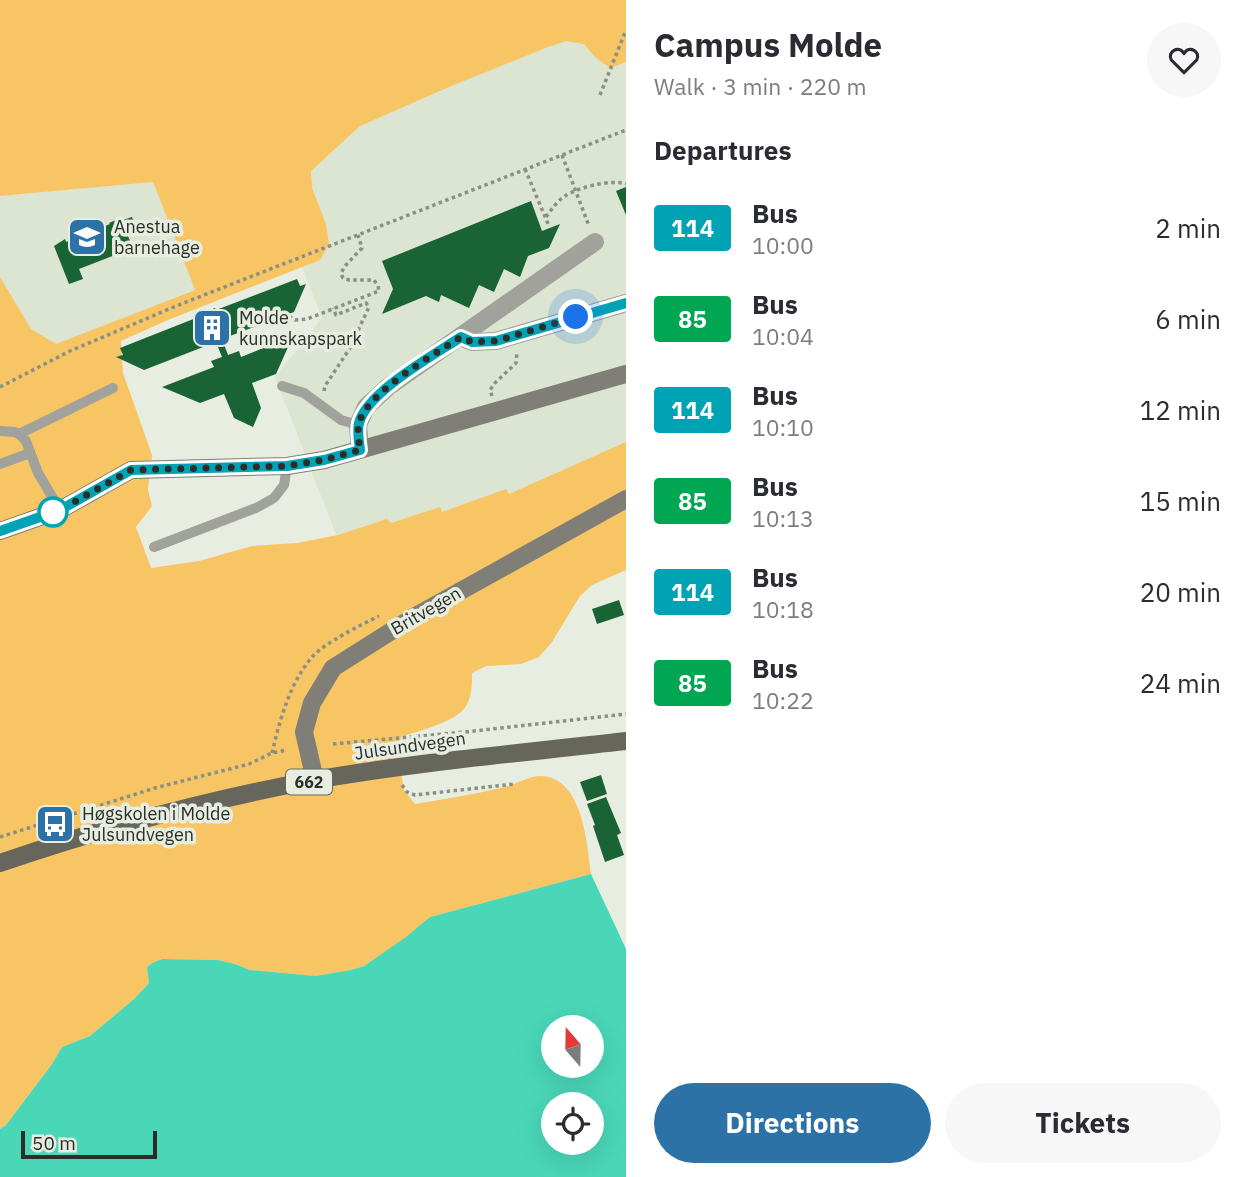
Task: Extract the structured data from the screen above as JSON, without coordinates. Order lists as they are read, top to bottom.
{
  "streets": {
    "main road": ["Julsundvegen", "662"],
    "street": ["Britvegen"]
  },
  "crossings": [
    ["Britvegen", "Julsundvegen"]
  ],
  "places": {
    "school or university": ["Anestua barnehage"],
    "building": ["Molde kunnskapspark"],
    "bus stop": ["Høgskolen i Molde Julsundvegen"]
  },
  "lines": ["bus line 114"],
  "scale_bar": "50 m",
  "north": "top",
  "page": {
    "heading": [
      ["Campus Molde", "Walk · 3 min · 220 m"],
      "Departures"
    ],
    "list": [
      {
        "mark": "114",
        "name": "Bus",
        "note": "10:00",
        "value": "2 min"
      },
      {
        "mark": "85",
        "name": "Bus",
        "note": "10:04",
        "value": "6 min"
      },
      {
        "mark": "114",
        "name": "Bus",
        "note": "10:10",
        "value": "12 min"
      },
      {
        "mark": "85",
        "name": "Bus",
        "note": "10:13",
        "value": "15 min"
      },
      {
        "mark": "114",
        "name": "Bus",
        "note": "10:18",
        "value": "20 min"
      },
      {
        "mark": "85",
        "name": "Bus",
        "note": "10:22",
        "value": "24 min"
      }
    ],
    "buttons": ["Directions", "Tickets"],
    "scale": "50 m"
  }
}
